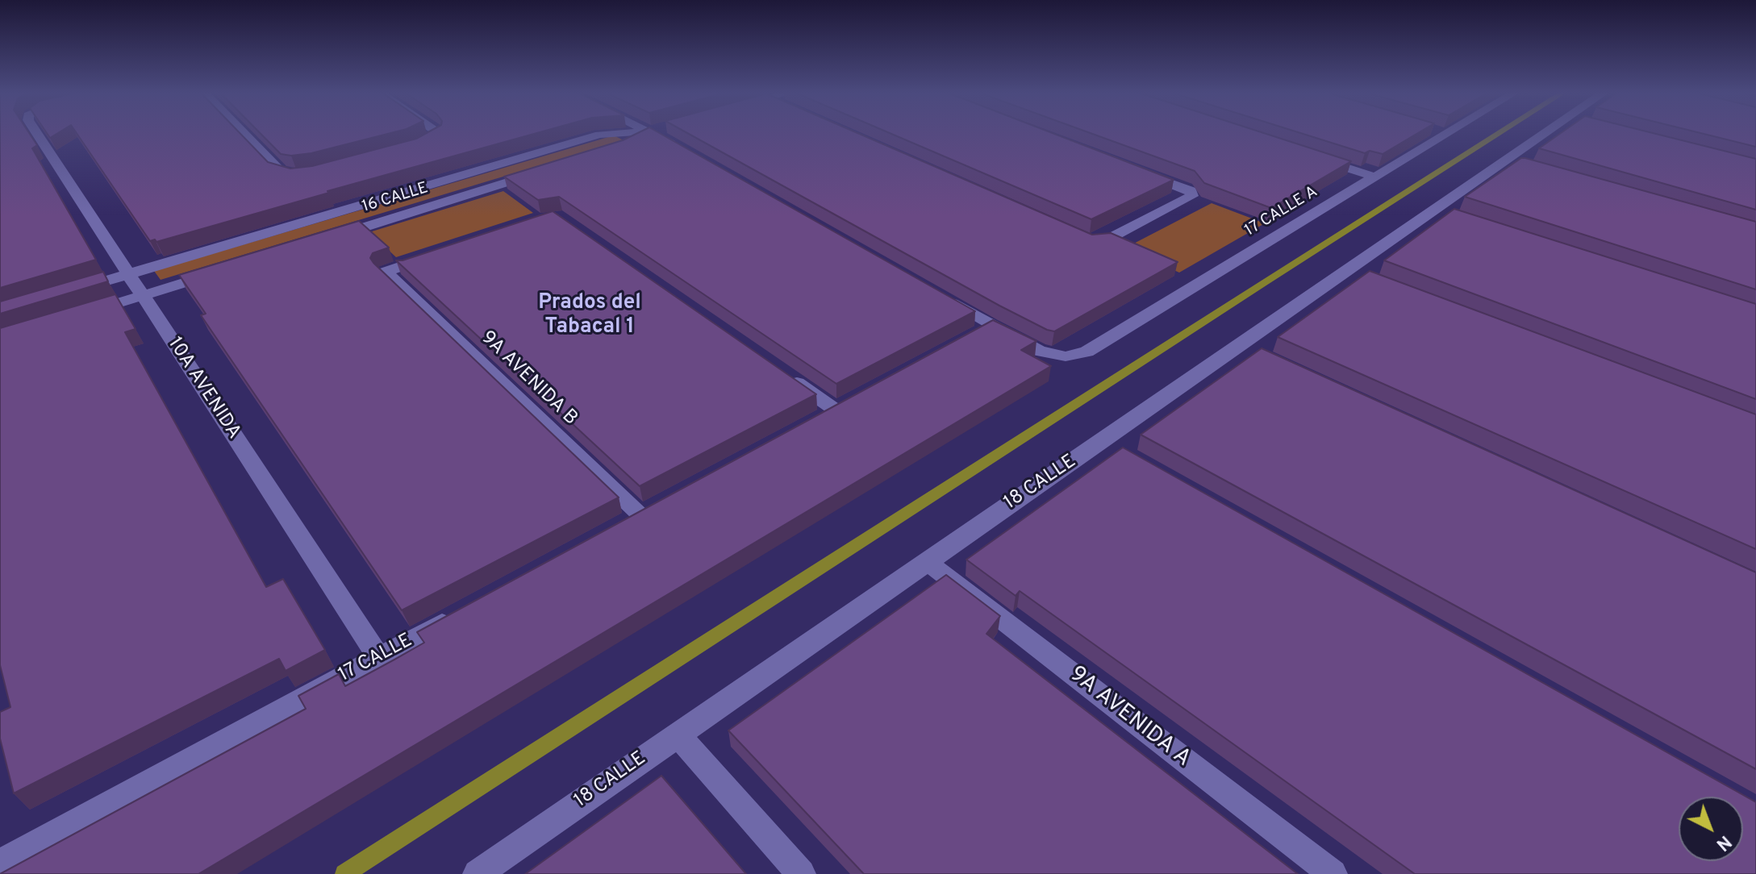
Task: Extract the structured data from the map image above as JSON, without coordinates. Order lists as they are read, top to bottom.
{
  "streets": {
    "street": [
      "16 CALLE",
      "17 CALLE A",
      "9A AVENIDA B",
      "10A AVENIDA",
      "18 CALLE",
      "17 CALLE",
      "9A AVENIDA A"
    ]
  },
  "crossings": [
    ["16 CALLE", "10A AVENIDA"],
    ["10A AVENIDA", "17 CALLE"],
    ["18 CALLE", "9A AVENIDA A"]
  ],
  "districts": ["Prados del Tabacal 1"],
  "north": "bottom right"
}
